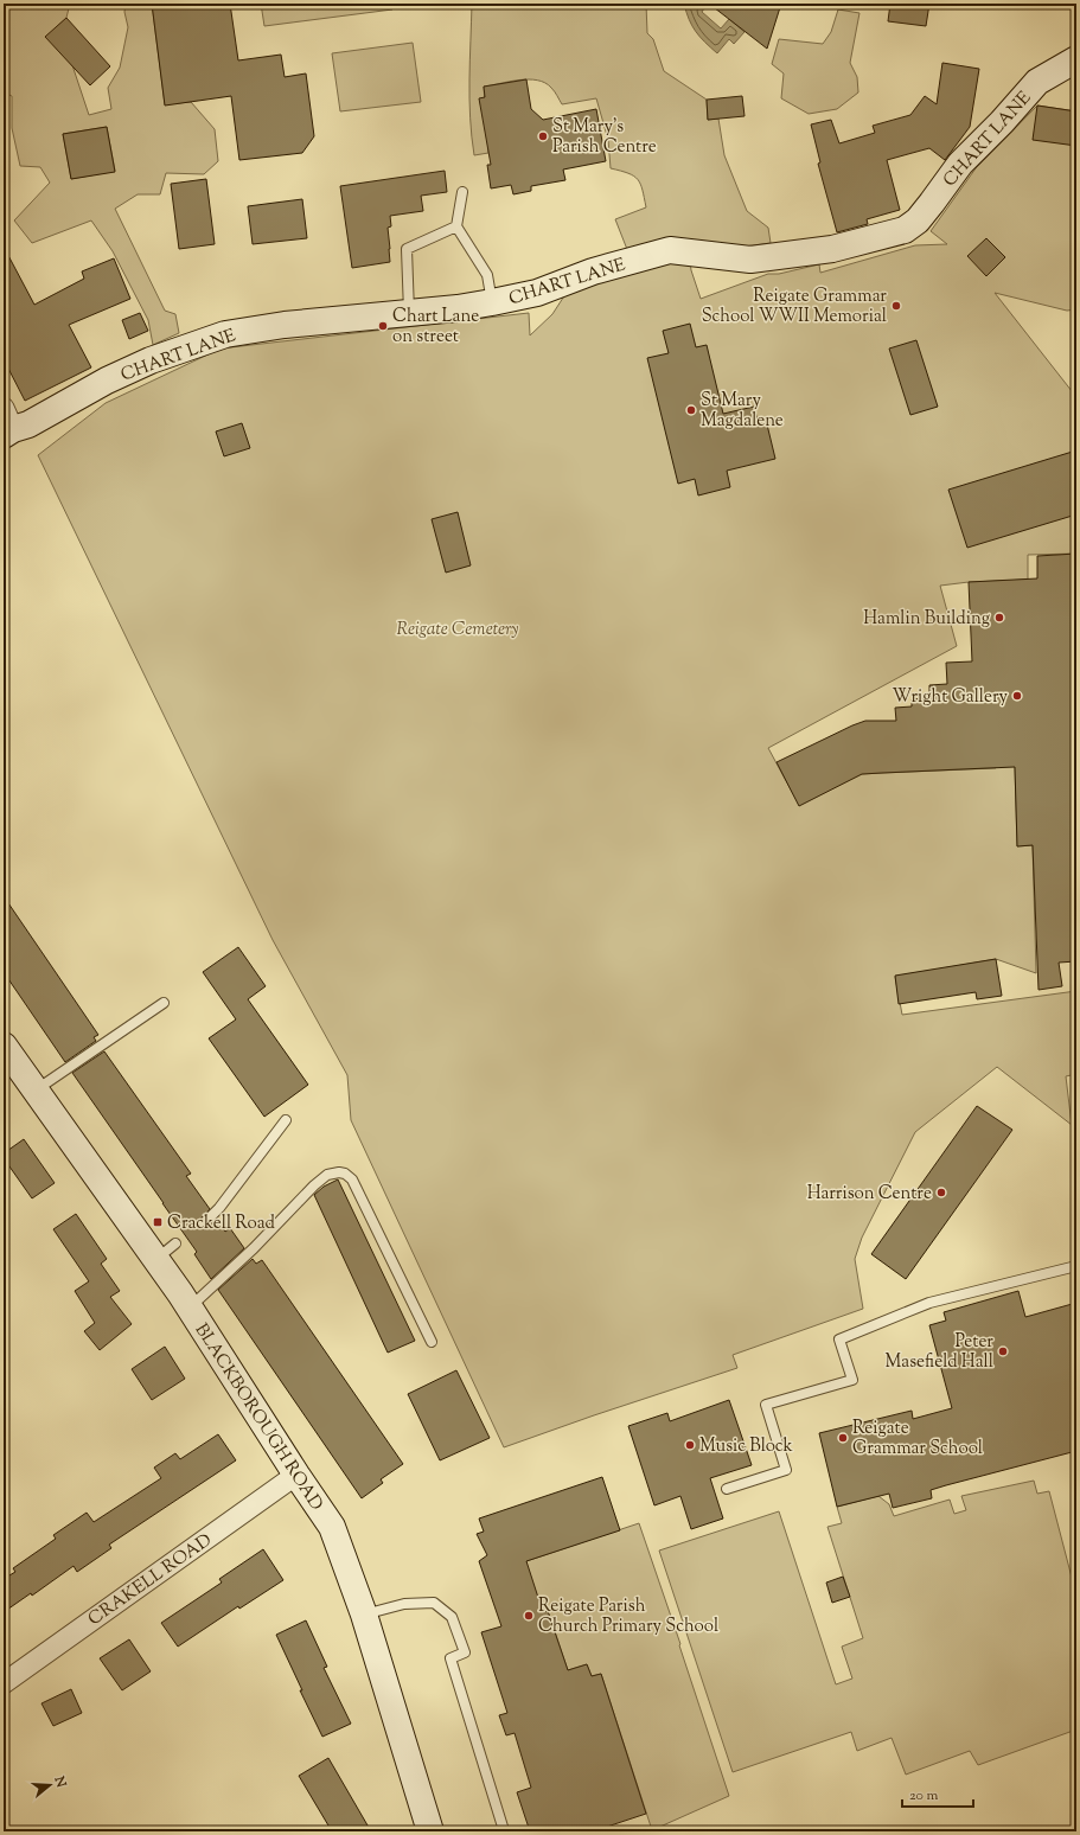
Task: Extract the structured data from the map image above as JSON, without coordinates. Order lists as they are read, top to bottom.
{
  "streets": {
    "street": ["CHART LANE", "BLACKBOROUGH ROAD", "CRAKELL ROAD"]
  },
  "crossings": [
    ["BLACKBOROUGH ROAD", "CRAKELL ROAD"]
  ],
  "parks": ["Reigate Cemetery"],
  "places": {
    "other": [
      "St Mary's Parish Centre",
      "Reigate Grammar School WWII Memorial",
      "Chart Lane on street",
      "St Mary Magdalene",
      "Hamlin Building",
      "Wright Gallery",
      "Harrison Centre",
      "Peter Masefield Hall",
      "Reigate Grammar School",
      "Music Block",
      "Reigate Parish Church Primary School"
    ],
    "transit": ["Crackell Road"]
  },
  "scale_bar": "20 m",
  "north": "right"
}
